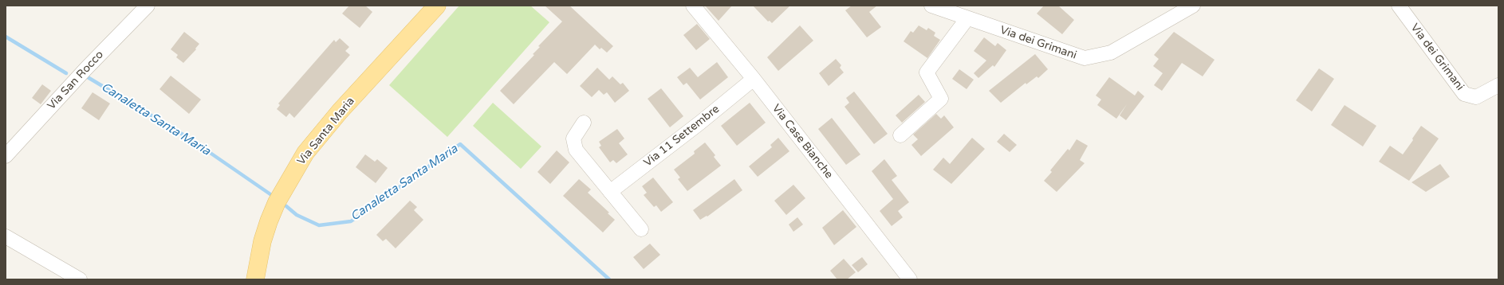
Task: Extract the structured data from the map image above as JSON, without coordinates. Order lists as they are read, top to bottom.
{
  "streets": {
    "main road": ["Via Santa Maria"],
    "street": [
      "Via dei Grimani",
      "Via San Rocco",
      "Via 11 Settembre",
      "Via Case Bianche"
    ]
  },
  "crossings": [
    ["Via 11 Settembre", "Via Case Bianche"]
  ],
  "water": ["Canaletta Santa Maria"]
}
